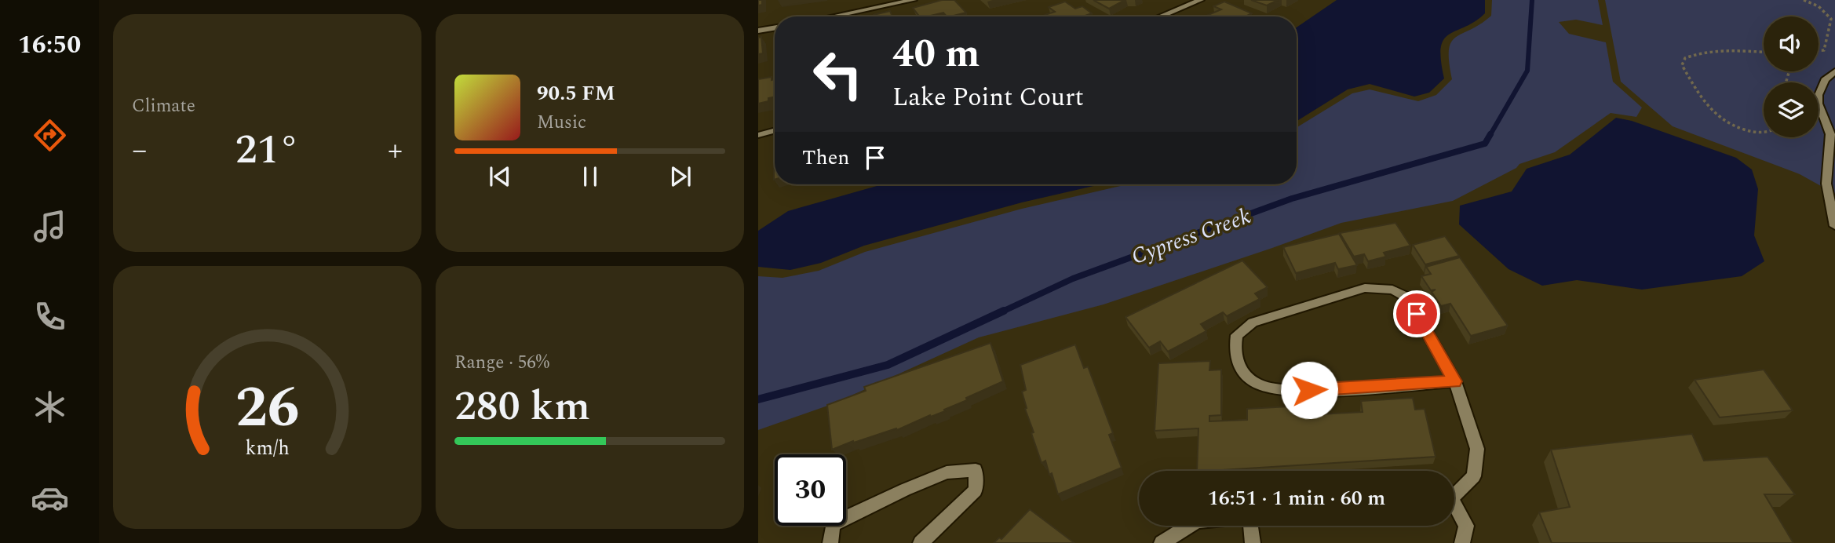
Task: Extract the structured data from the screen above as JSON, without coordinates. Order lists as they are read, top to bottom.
{
  "water": ["Cypress Creek"],
  "page": {
    "tabs": "16:50",
    "tile": [
      "Climate",
      ["Range · 56%", "280 km"]
    ],
    "turn": ["40 m", "Lake Point Court"],
    "song": ["90.5 FM", "Music"],
    "heat": ["−", "21°", "+"],
    "then": "Then",
    "limit": "30",
    "trip": "16:51 · 1 min · 60 m",
    "gauge": ["26", "km/h"]
  }
}
